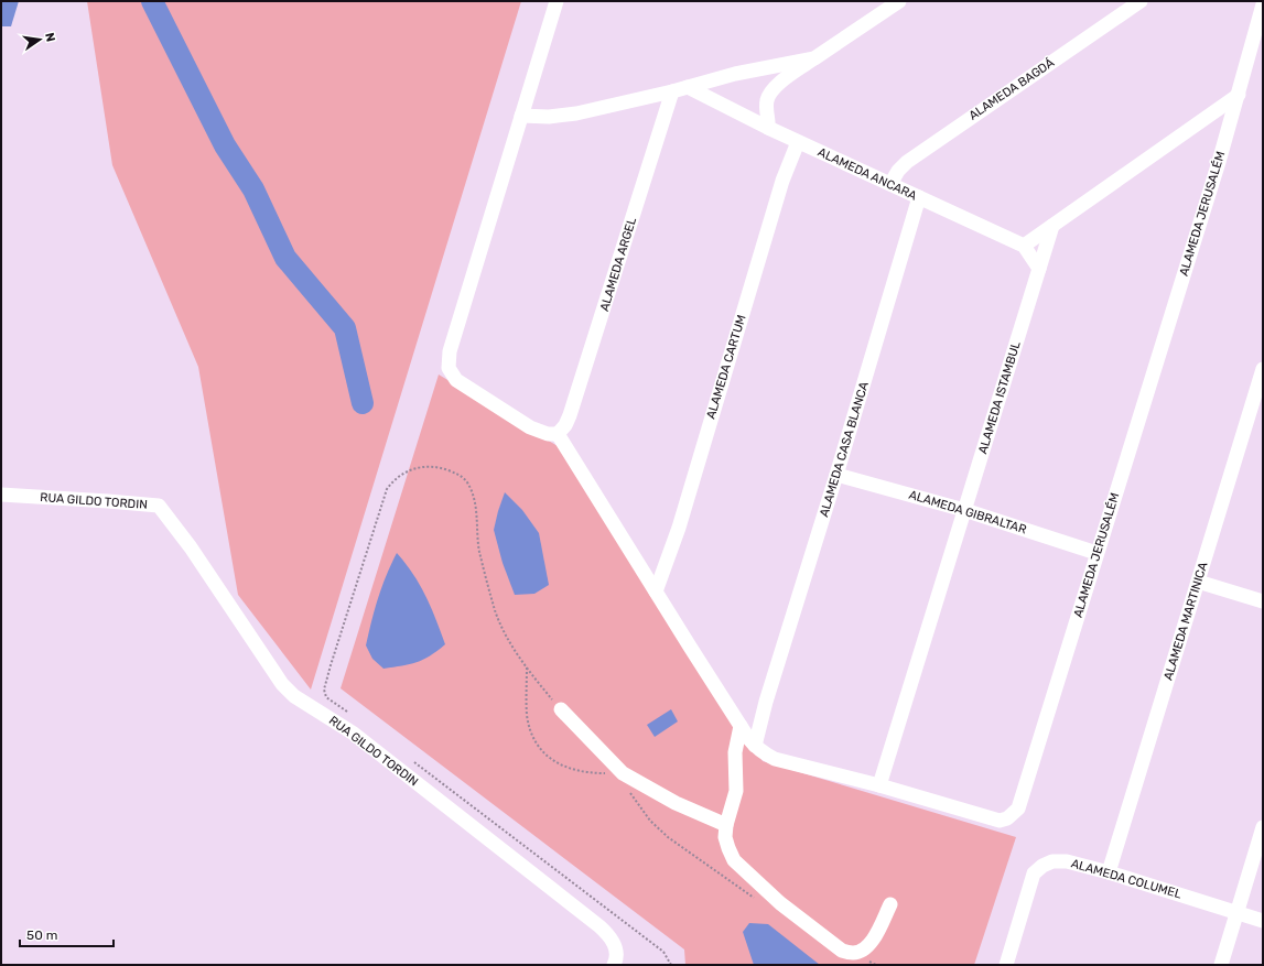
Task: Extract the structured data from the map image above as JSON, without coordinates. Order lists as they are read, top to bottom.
{
  "streets": {
    "street": [
      "ALAMEDA BAGDÁ",
      "ALAMEDA ANCARA",
      "ALAMEDA JERUSALÉM",
      "ALAMEDA ARGEL",
      "ALAMEDA CARTUM",
      "ALAMEDA ISTAMBUL",
      "ALAMEDA CASA BLANCA",
      "RUA GILDO TORDIN",
      "ALAMEDA GIBRALTAR",
      "ALAMEDA MARTINICA",
      "ALAMEDA COLUMEL"
    ]
  },
  "crossings": [
    ["ALAMEDA BAGDÁ", "ALAMEDA ANCARA"],
    ["ALAMEDA ANCARA", "ALAMEDA CARTUM"],
    ["ALAMEDA ANCARA", "ALAMEDA ISTAMBUL"],
    ["ALAMEDA ANCARA", "ALAMEDA CASA BLANCA"],
    ["ALAMEDA JERUSALÉM", "ALAMEDA ARGEL"],
    ["ALAMEDA JERUSALÉM", "ALAMEDA CARTUM"],
    ["ALAMEDA JERUSALÉM", "ALAMEDA ISTAMBUL"],
    ["ALAMEDA JERUSALÉM", "ALAMEDA CASA BLANCA"],
    ["ALAMEDA JERUSALÉM", "ALAMEDA GIBRALTAR"],
    ["ALAMEDA ISTAMBUL", "ALAMEDA GIBRALTAR"],
    ["ALAMEDA CASA BLANCA", "ALAMEDA GIBRALTAR"],
    ["ALAMEDA MARTINICA", "ALAMEDA COLUMEL"]
  ],
  "scale_bar": "50 m",
  "north": "right"
}
